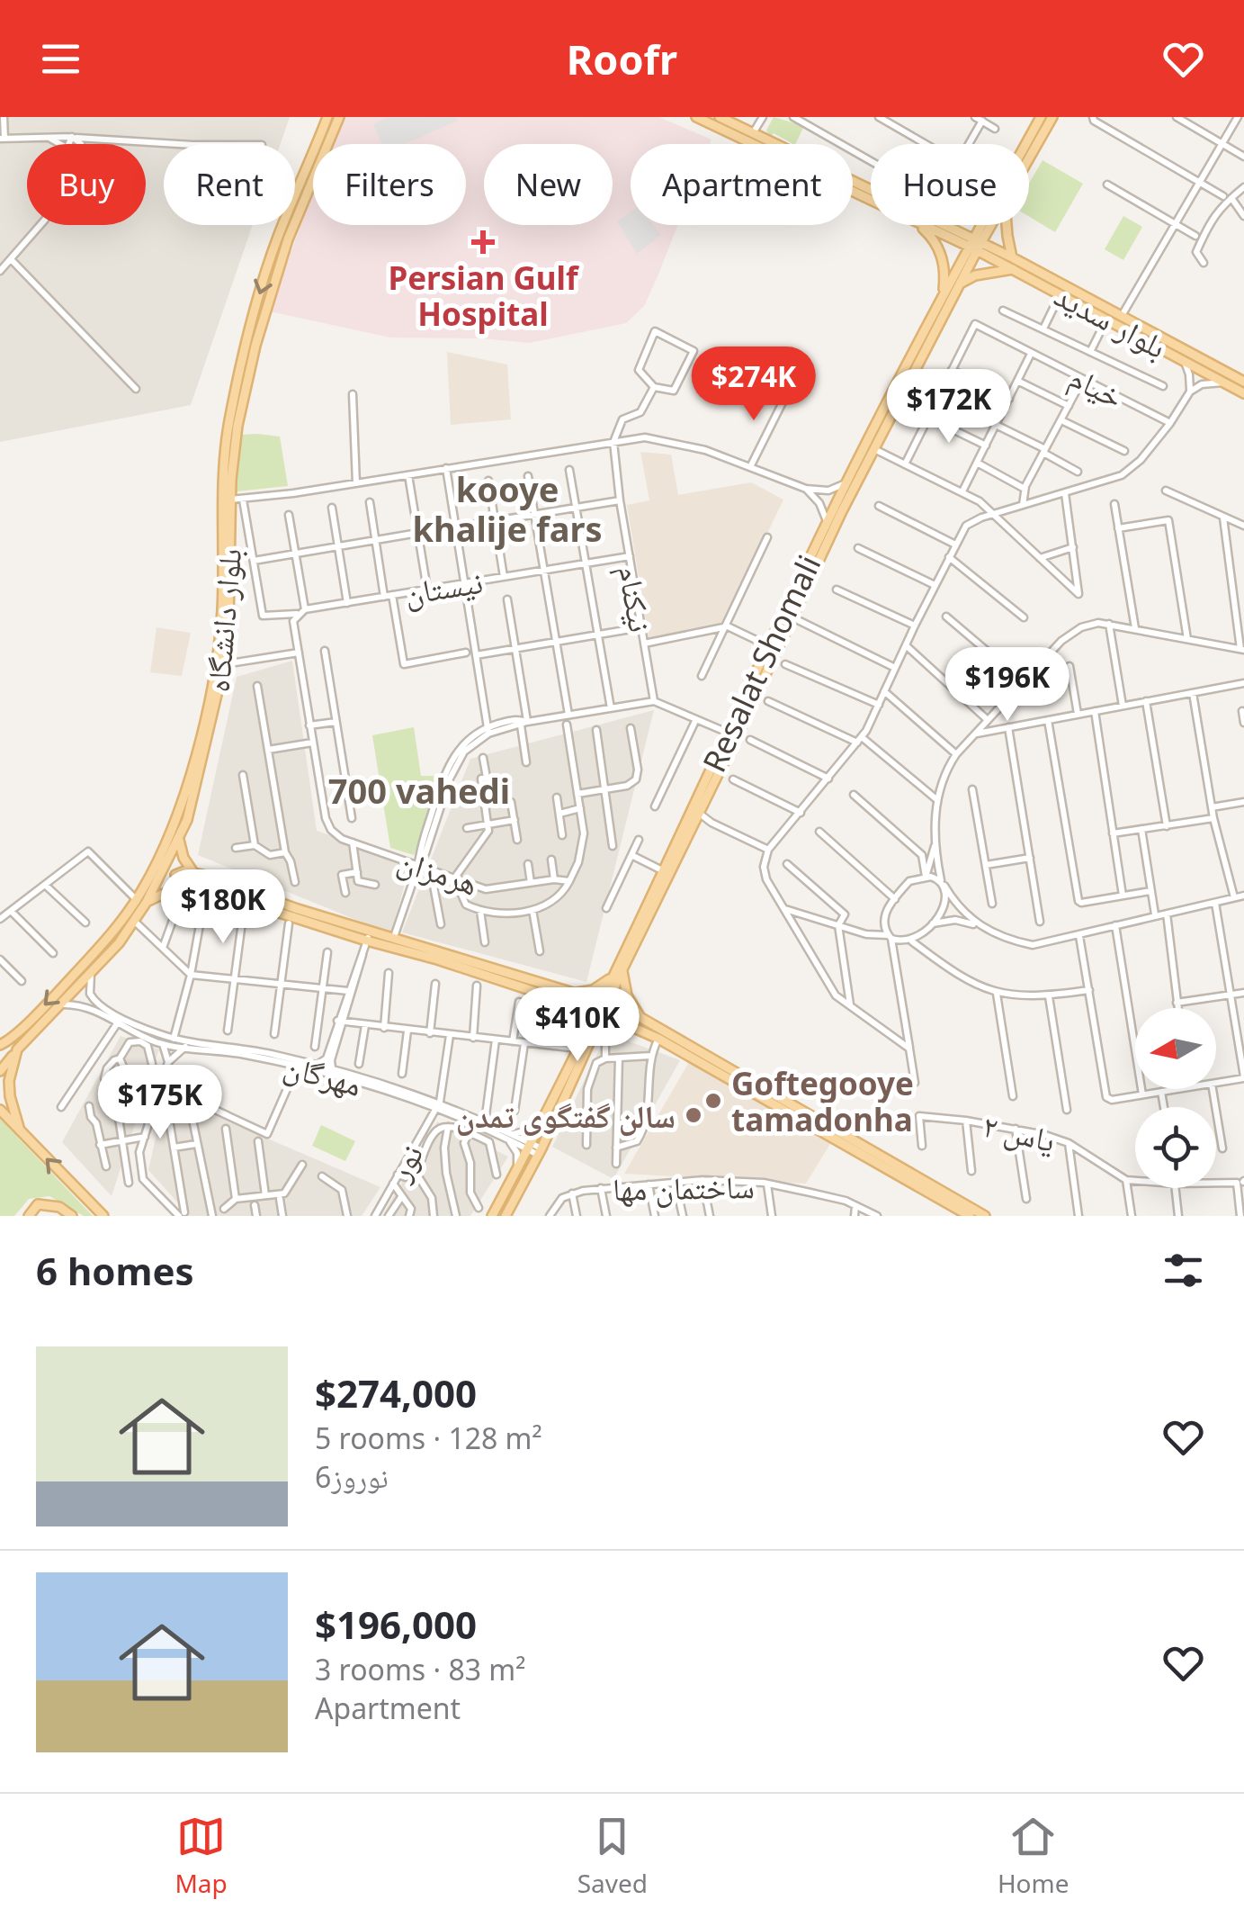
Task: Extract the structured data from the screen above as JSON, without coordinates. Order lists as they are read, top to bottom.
{
  "streets": {
    "main road": ["بلوار سدید", "بلوار دانشگاه", "Resalat Shomali"],
    "street": [
      "خیام",
      "نیستان",
      "نیکنام",
      "هرمزان",
      "مهرگان",
      "یاس ۲",
      "نور",
      "ساختمان مها"
    ]
  },
  "crossings": [
    ["بلوار سدید", "Resalat Shomali"],
    ["نیستان", "نیکنام"],
    ["بلوار دانشگاه", "مهرگان"],
    ["Resalat Shomali", "مهرگان"],
    ["مهرگان", "نور"]
  ],
  "districts": ["kooye khalije fars", "700 vahedi"],
  "places": {
    "health": ["Persian Gulf Hospital"],
    "other": ["Goftegooye tamadonha", "سالن گفتگوی تمدن"]
  },
  "north": "left",
  "page": {
    "header": "Roofr",
    "chip": [
      "Buy",
      "Rent",
      "Filters",
      "New",
      "Apartment",
      "House"
    ],
    "price": [
      "$274K",
      "$172K",
      "$196K",
      "$180K",
      "$410K",
      "$175K"
    ],
    "heading": "6 homes",
    "list": [
      {
        "name": "$274,000",
        "note": "5 rooms · 128 m² · نوروز6"
      },
      {
        "name": "$196,000",
        "note": "3 rooms · 83 m² · Apartment"
      }
    ],
    "tabs": ["Map", "Saved", "Home"]
  }
}
